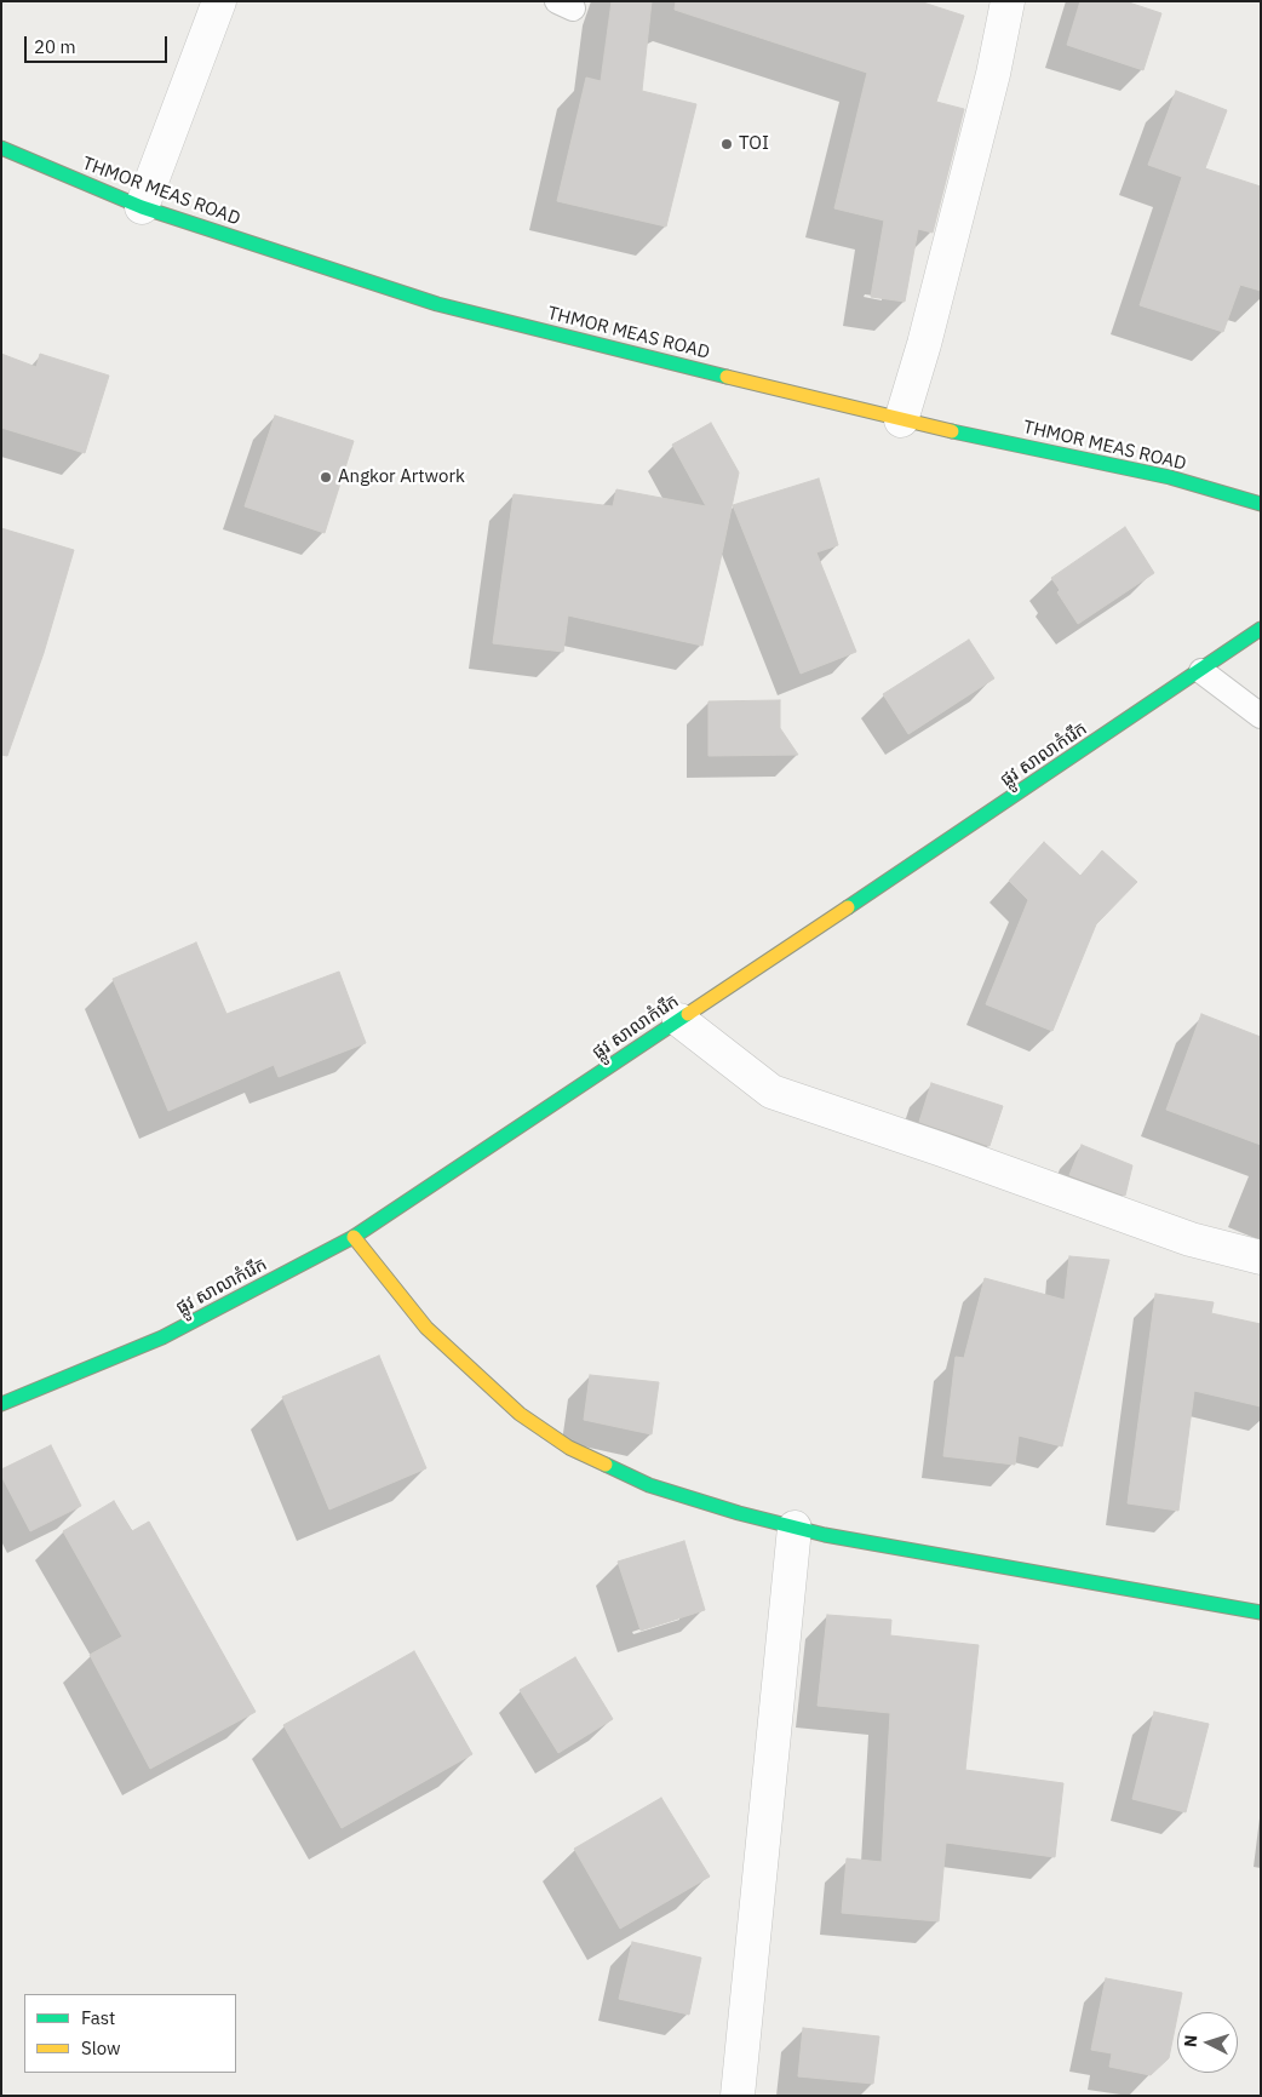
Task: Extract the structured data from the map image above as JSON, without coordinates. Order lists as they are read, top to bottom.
{
  "streets": {
    "street": ["THMOR MEAS ROAD", "ផ្លូវ សាលាកំរើក"]
  },
  "places": ["TOI", "Angkor Artwork"],
  "legend": ["Fast", "Slow"],
  "scale_bar": "20 m",
  "north": "left"
}
